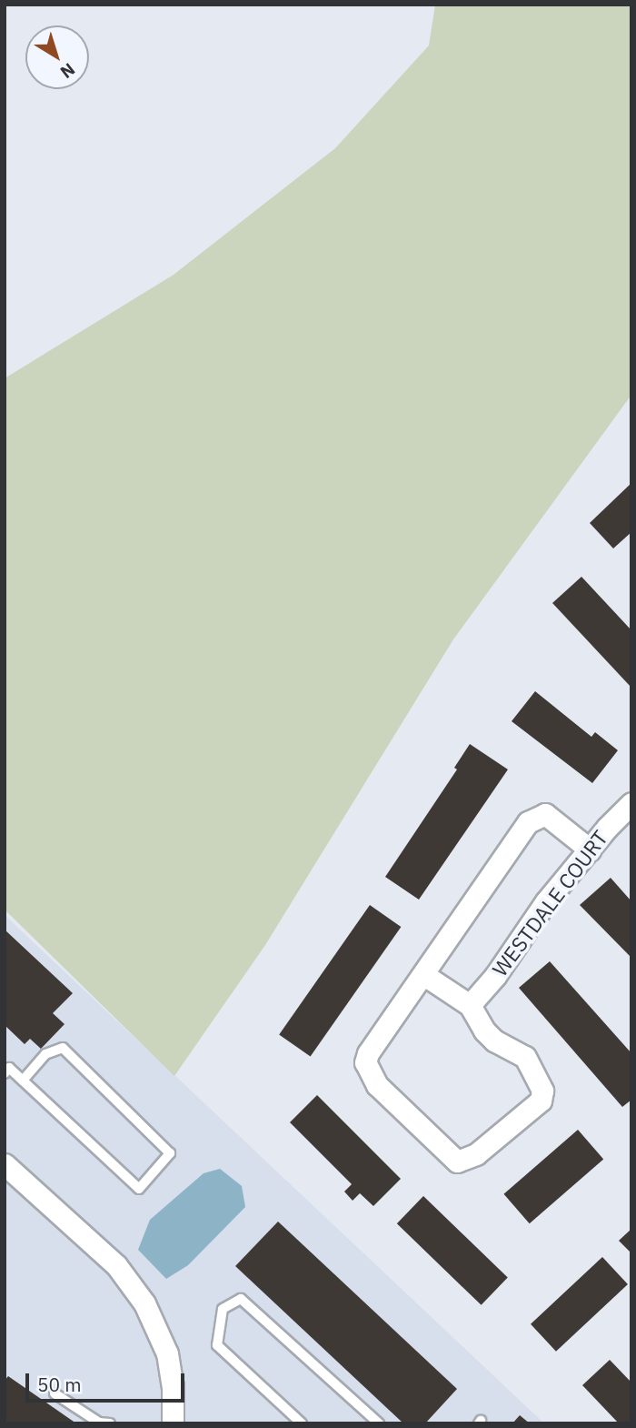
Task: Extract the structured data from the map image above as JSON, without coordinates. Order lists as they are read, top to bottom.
{
  "streets": {
    "street": ["WESTDALE COURT"]
  },
  "scale_bar": "50 m",
  "north": "bottom right"
}
